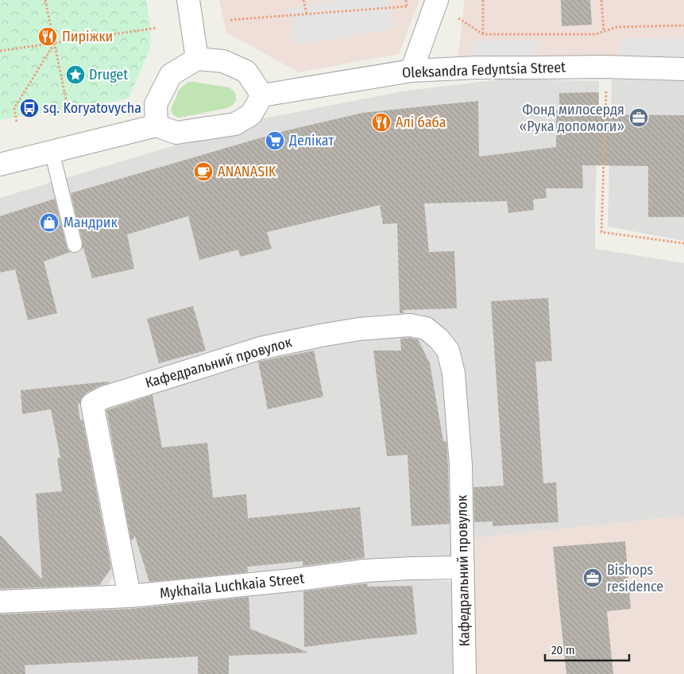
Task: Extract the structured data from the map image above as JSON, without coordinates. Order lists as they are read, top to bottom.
{
  "streets": {
    "street": ["Oleksandra Fedyntsia Street", "Кафедральний провулок", "Mykhaila Luchkaia Street"]
  },
  "crossings": [
    ["Кафедральний провулок", "Mykhaila Luchkaia Street"]
  ],
  "places": {
    "restaurant": ["Пиріжки", "Алі баба"],
    "place": ["Druget"],
    "bus stop": ["sq. Koryatovycha"],
    "office": ["Фонд милосердя «Рука допомоги»", "Bishops residence"],
    "supermarket": ["Делікат"],
    "cafe": ["ANANASIK"],
    "shop": ["Мандрик"]
  },
  "scale_bar": "20 m"
}
